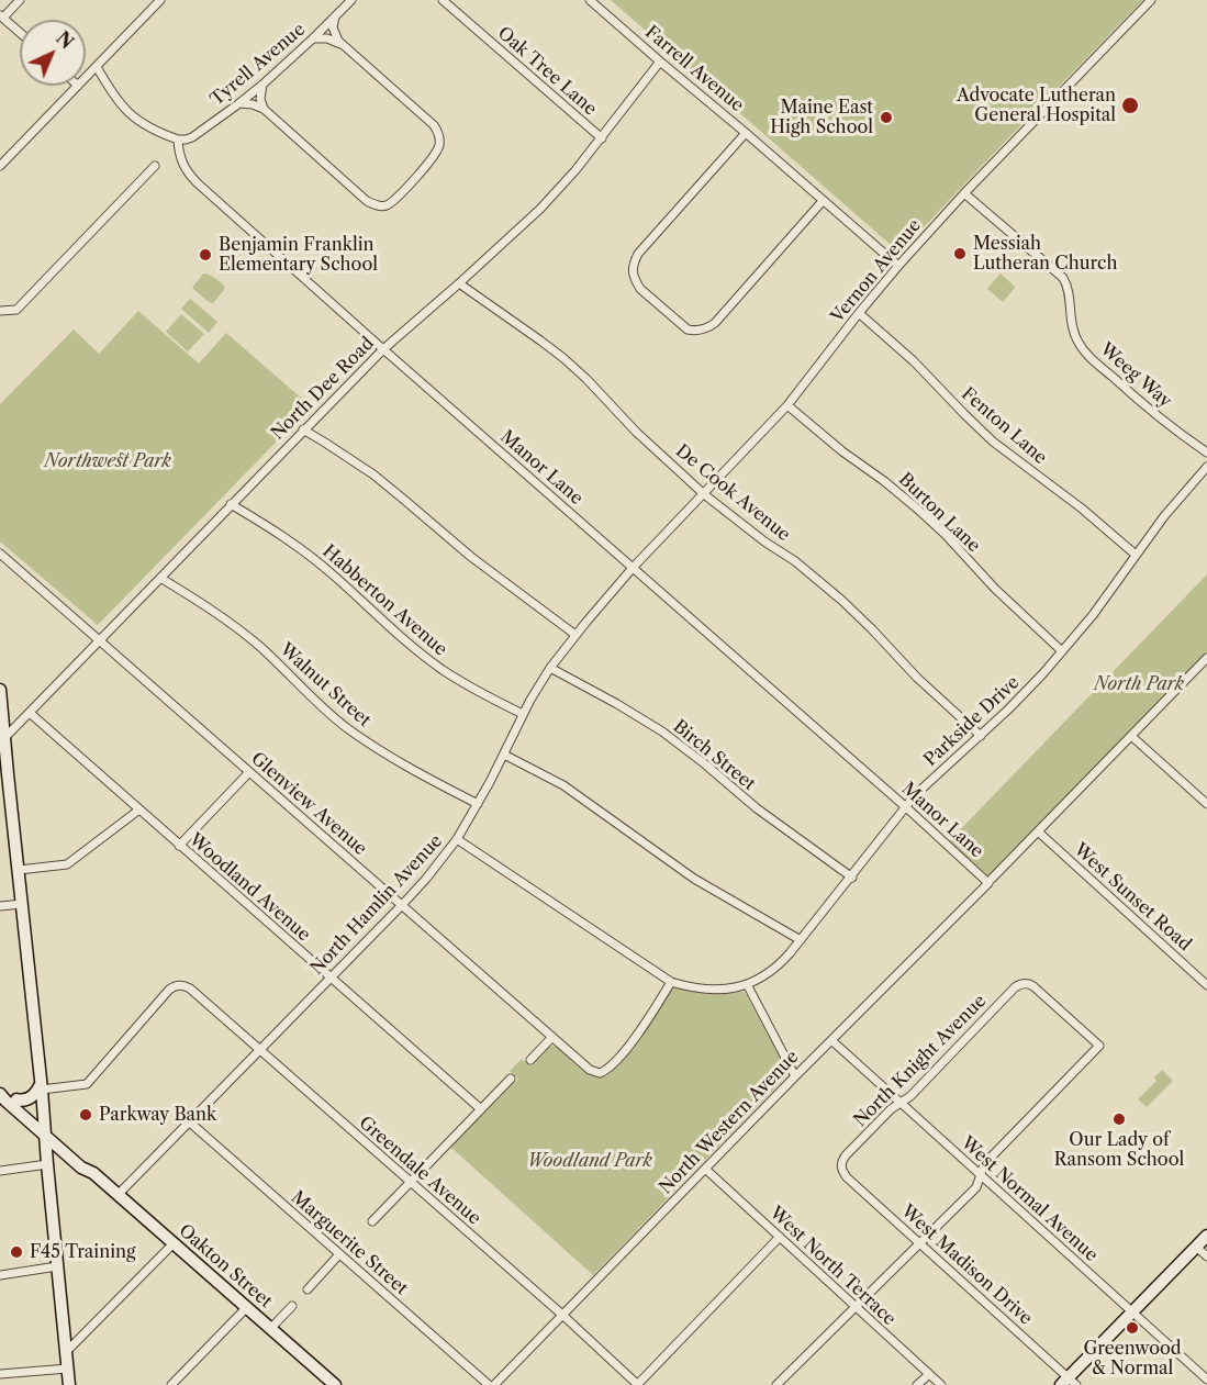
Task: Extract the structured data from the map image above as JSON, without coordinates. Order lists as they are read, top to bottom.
{
  "streets": {
    "main road": ["Oakton Street"],
    "street": [
      "Tyrell Avenue",
      "Farrell Avenue",
      "Oak Tree Lane",
      "Vernon Avenue",
      "Weeg Way",
      "North Dee Road",
      "Fenton Lane",
      "Manor Lane",
      "De Cook Avenue",
      "Burton Lane",
      "Habberton Avenue",
      "Walnut Street",
      "Parkside Drive",
      "Birch Street",
      "Glenview Avenue",
      "Woodland Avenue",
      "West Sunset Road",
      "North Hamlin Avenue",
      "North Knight Avenue",
      "North Western Avenue",
      "Greendale Avenue",
      "West Normal Avenue",
      "Marguerite Street",
      "West Madison Drive",
      "West North Terrace"
    ]
  },
  "crossings": [
    ["Tyrell Avenue", "Manor Lane"],
    ["Farrell Avenue", "Vernon Avenue"],
    ["Farrell Avenue", "North Dee Road"],
    ["Oak Tree Lane", "North Dee Road"],
    ["Vernon Avenue", "Weeg Way"],
    ["Vernon Avenue", "Fenton Lane"],
    ["Vernon Avenue", "Manor Lane"],
    ["Vernon Avenue", "De Cook Avenue"],
    ["Vernon Avenue", "Burton Lane"],
    ["Vernon Avenue", "North Hamlin Avenue"],
    ["North Dee Road", "Manor Lane"],
    ["North Dee Road", "De Cook Avenue"],
    ["North Dee Road", "Habberton Avenue"],
    ["North Dee Road", "Walnut Street"],
    ["North Dee Road", "Glenview Avenue"],
    ["North Dee Road", "Woodland Avenue"],
    ["Fenton Lane", "Parkside Drive"],
    ["Manor Lane", "Parkside Drive"],
    ["Manor Lane", "North Hamlin Avenue"],
    ["Manor Lane", "North Western Avenue"],
    ["De Cook Avenue", "Parkside Drive"],
    ["Burton Lane", "Parkside Drive"],
    ["Habberton Avenue", "North Hamlin Avenue"],
    ["Walnut Street", "North Hamlin Avenue"],
    ["Parkside Drive", "Birch Street"],
    ["Birch Street", "North Hamlin Avenue"],
    ["Glenview Avenue", "North Hamlin Avenue"],
    ["Woodland Avenue", "North Hamlin Avenue"],
    ["West Sunset Road", "North Western Avenue"],
    ["North Hamlin Avenue", "Greendale Avenue"],
    ["North Hamlin Avenue", "Marguerite Street"],
    ["North Hamlin Avenue", "Oakton Street"],
    ["North Knight Avenue", "West Normal Avenue"],
    ["North Knight Avenue", "West Madison Drive"],
    ["North Western Avenue", "Greendale Avenue"],
    ["North Western Avenue", "West Normal Avenue"],
    ["North Western Avenue", "West North Terrace"]
  ],
  "parks": ["Northwest Park", "North Park", "Woodland Park"],
  "places": [
    "Advocate Lutheran General Hospital",
    "Maine East High School",
    "Messiah Lutheran Church",
    "Benjamin Franklin Elementary School",
    "Parkway Bank",
    "Our Lady of Ransom School",
    "F45 Training",
    "Greenwood & Normal"
  ],
  "north": "top right"
}
